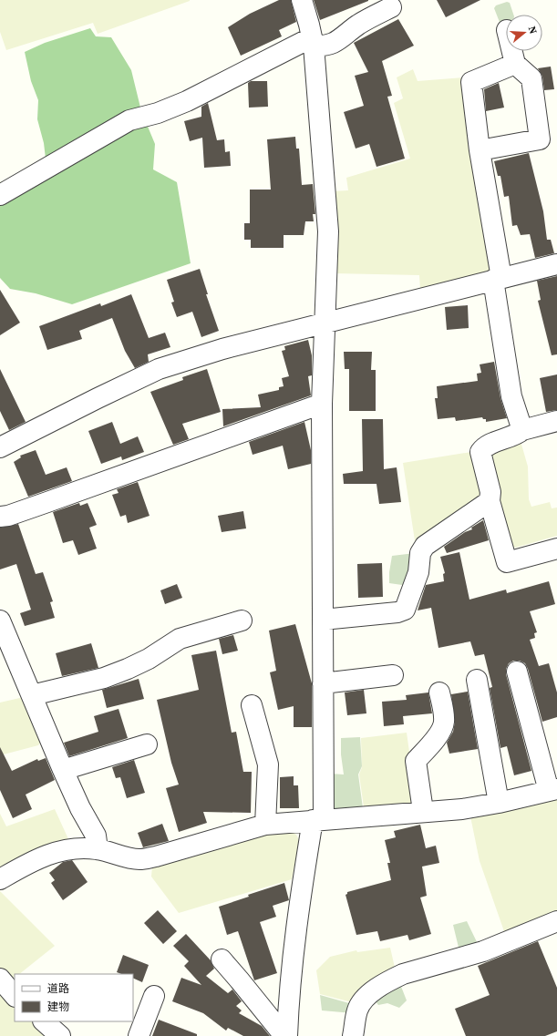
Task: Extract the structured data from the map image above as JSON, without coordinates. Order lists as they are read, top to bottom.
{
  "legend": ["道路", "建物"],
  "north": "right"
}
